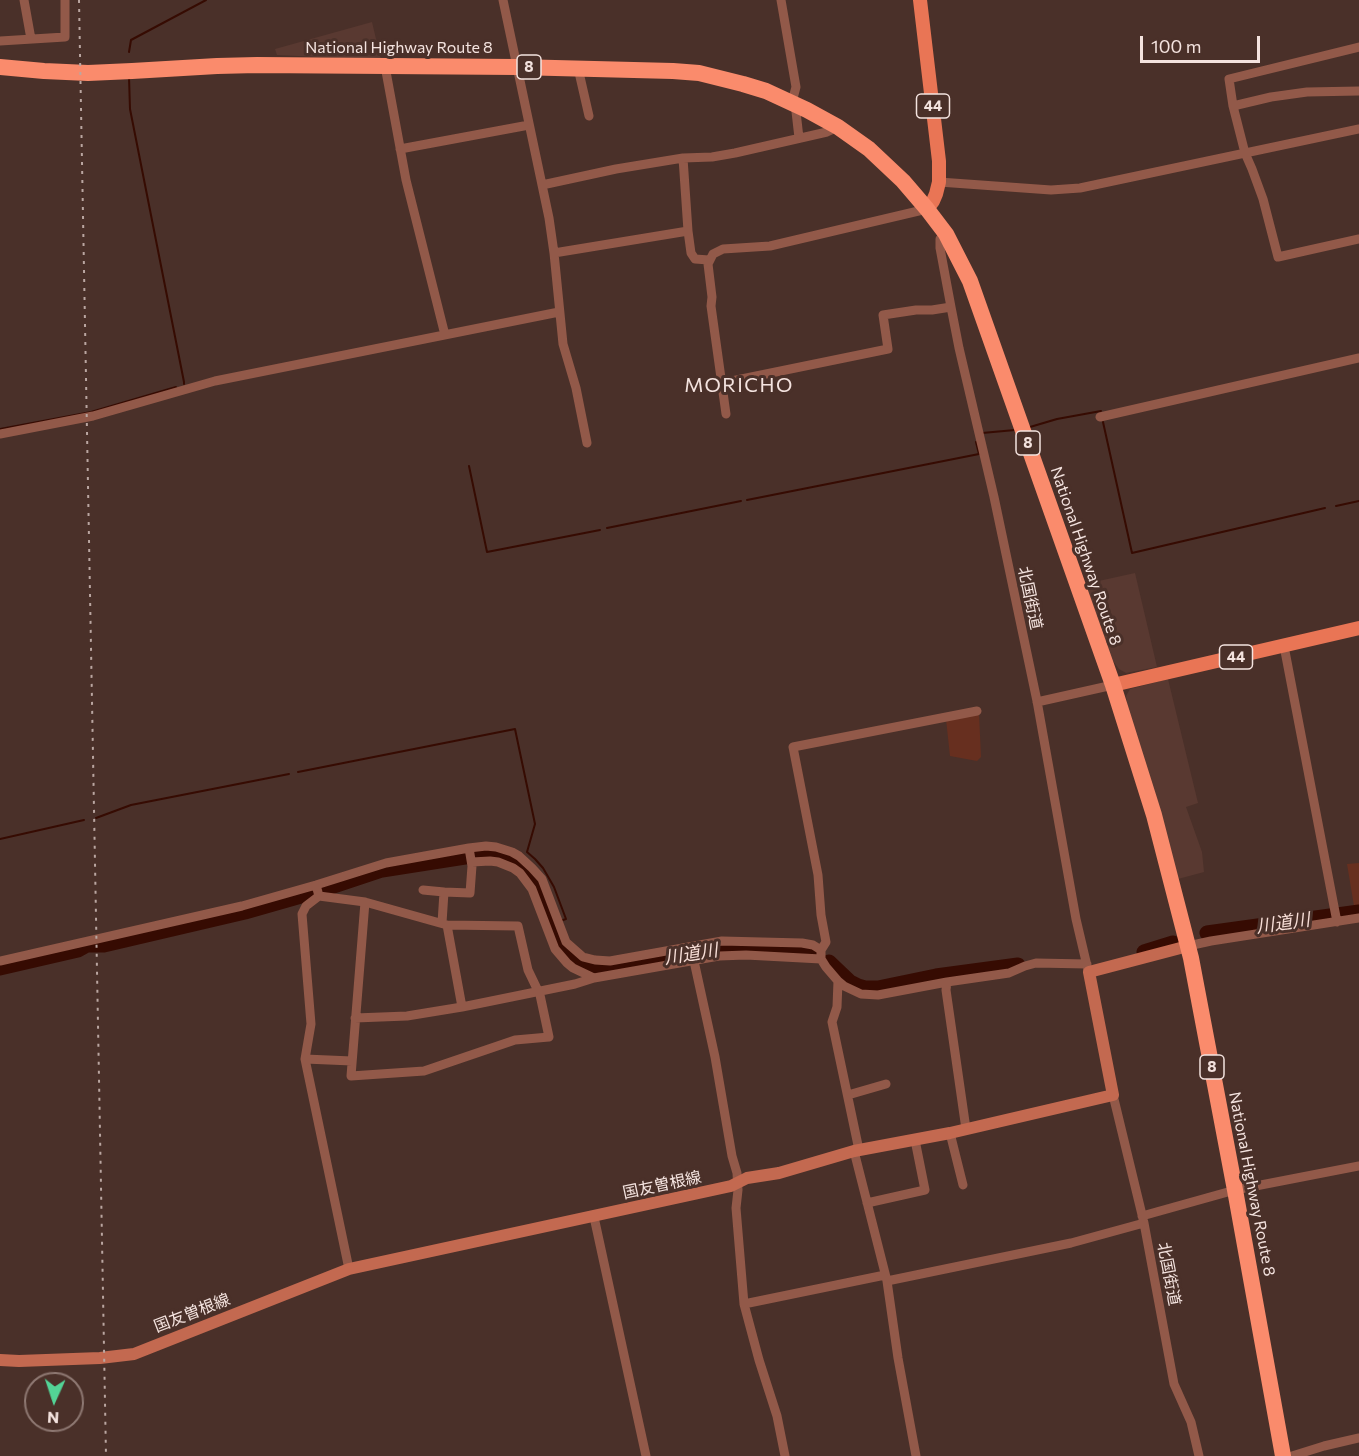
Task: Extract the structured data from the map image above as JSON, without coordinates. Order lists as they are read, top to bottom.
{
  "streets": {
    "highway": ["National Highway Route 8", "8"],
    "main road": ["44", "国友曽根線"],
    "street": ["北国街道"]
  },
  "crossings": [
    ["National Highway Route 8", "44"],
    ["National Highway Route 8", "北国街道"],
    ["北国街道", "国友曽根線"]
  ],
  "districts": ["MORICHO"],
  "water": ["川道川"],
  "scale_bar": "100 m",
  "north": "bottom"
}
